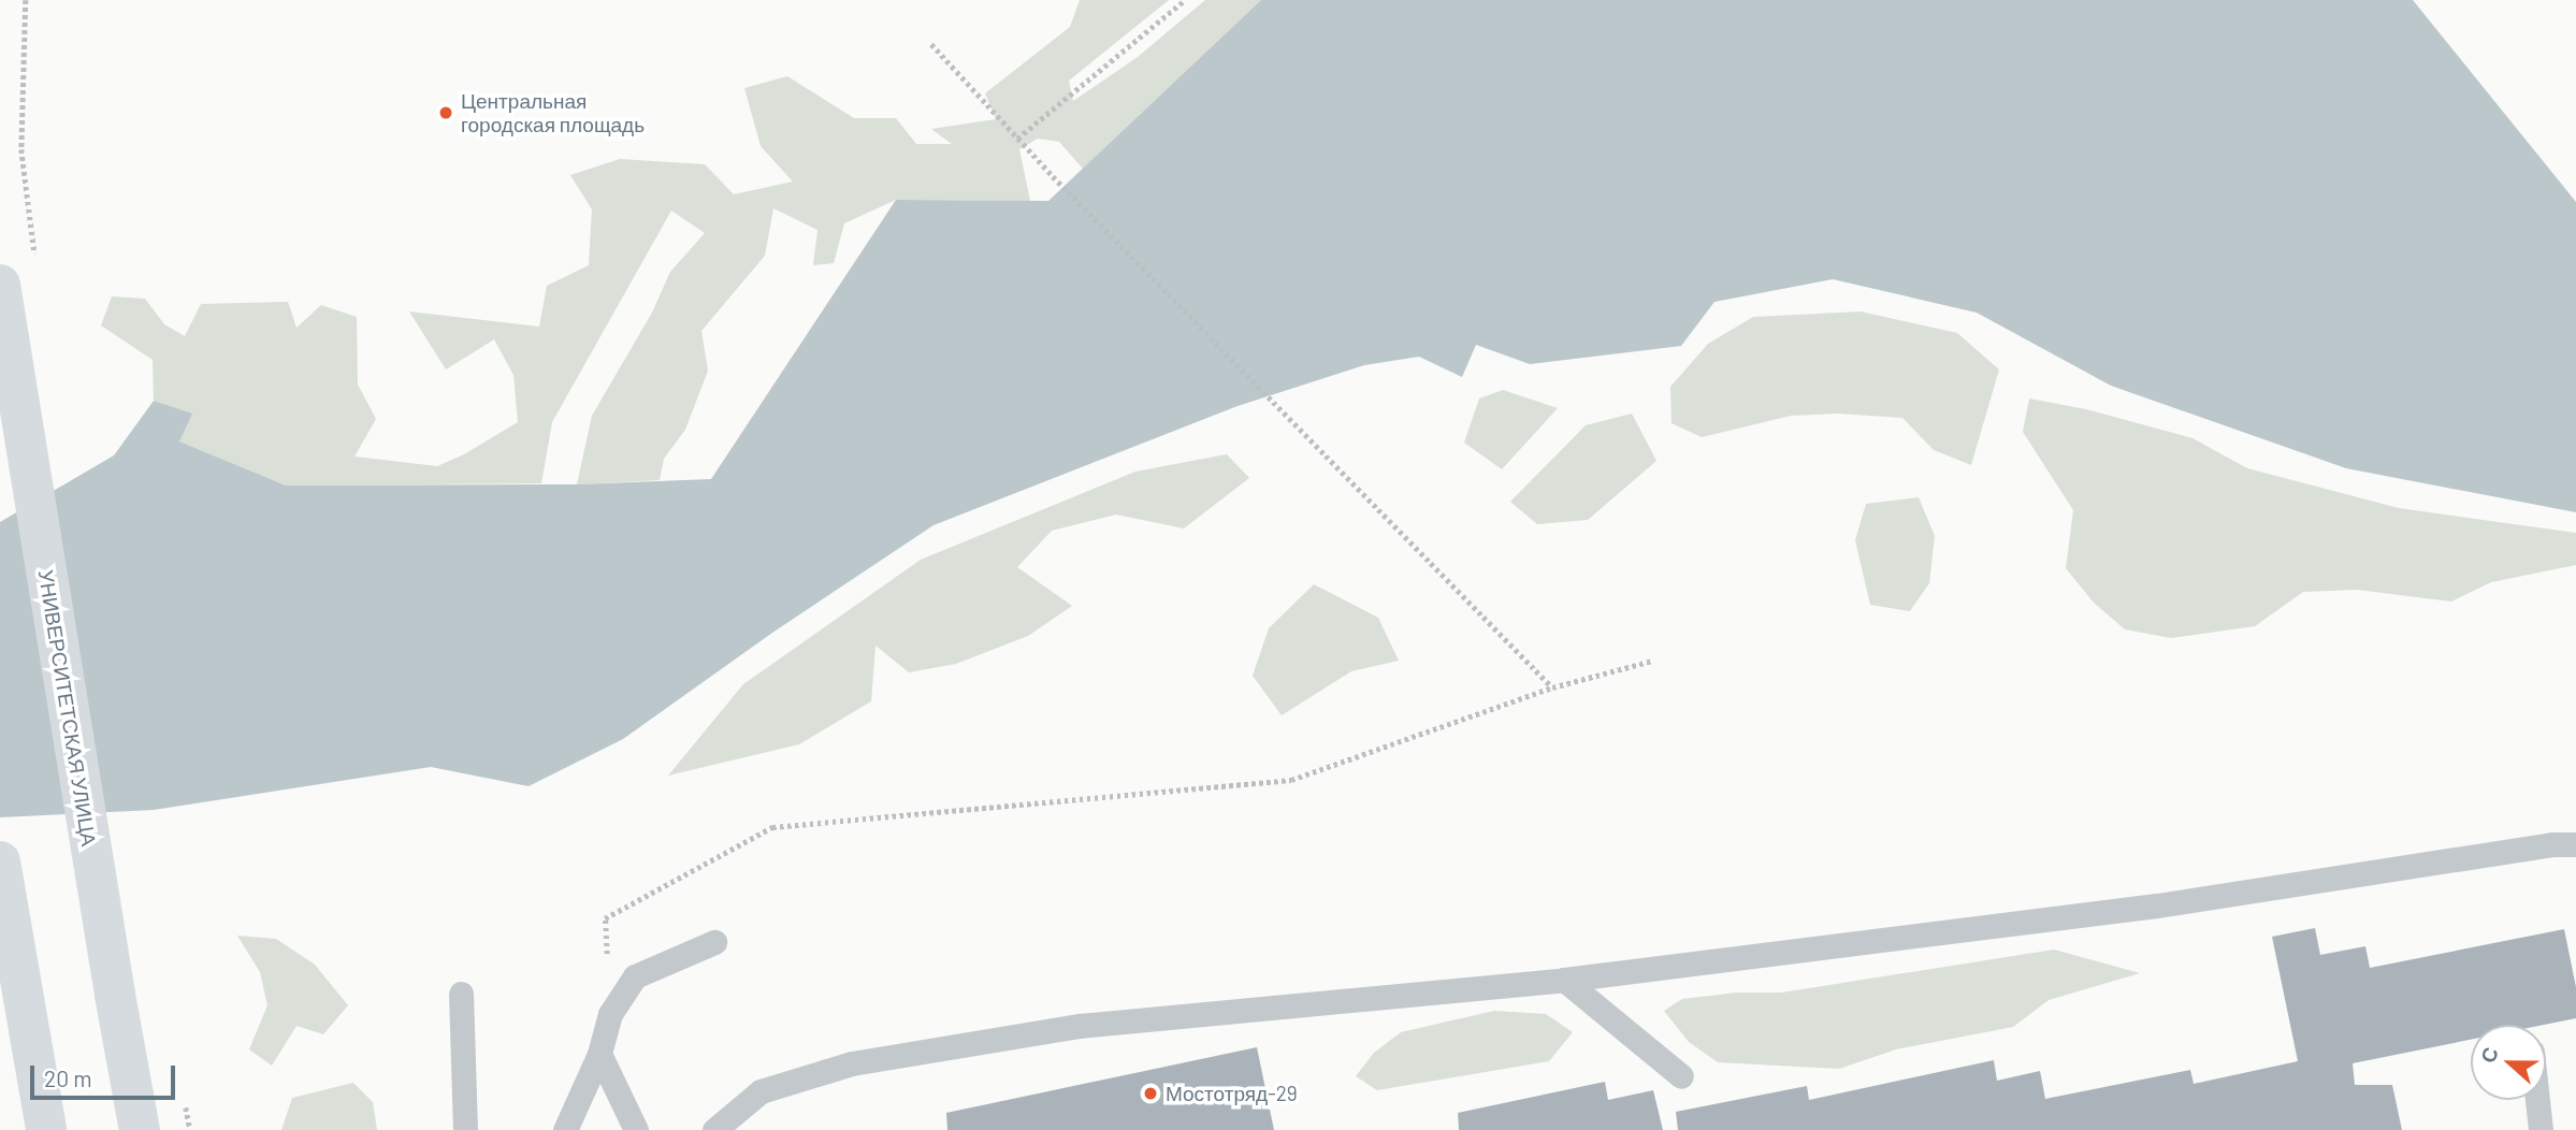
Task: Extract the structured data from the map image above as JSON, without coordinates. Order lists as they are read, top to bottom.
{
  "streets": {
    "main road": ["УНИВЕРСИТЕТСКАЯ УЛИЦА"]
  },
  "places": ["Центральная городская площадь", "Мостотряд-29"],
  "scale_bar": "20 m",
  "north": "left"
}
